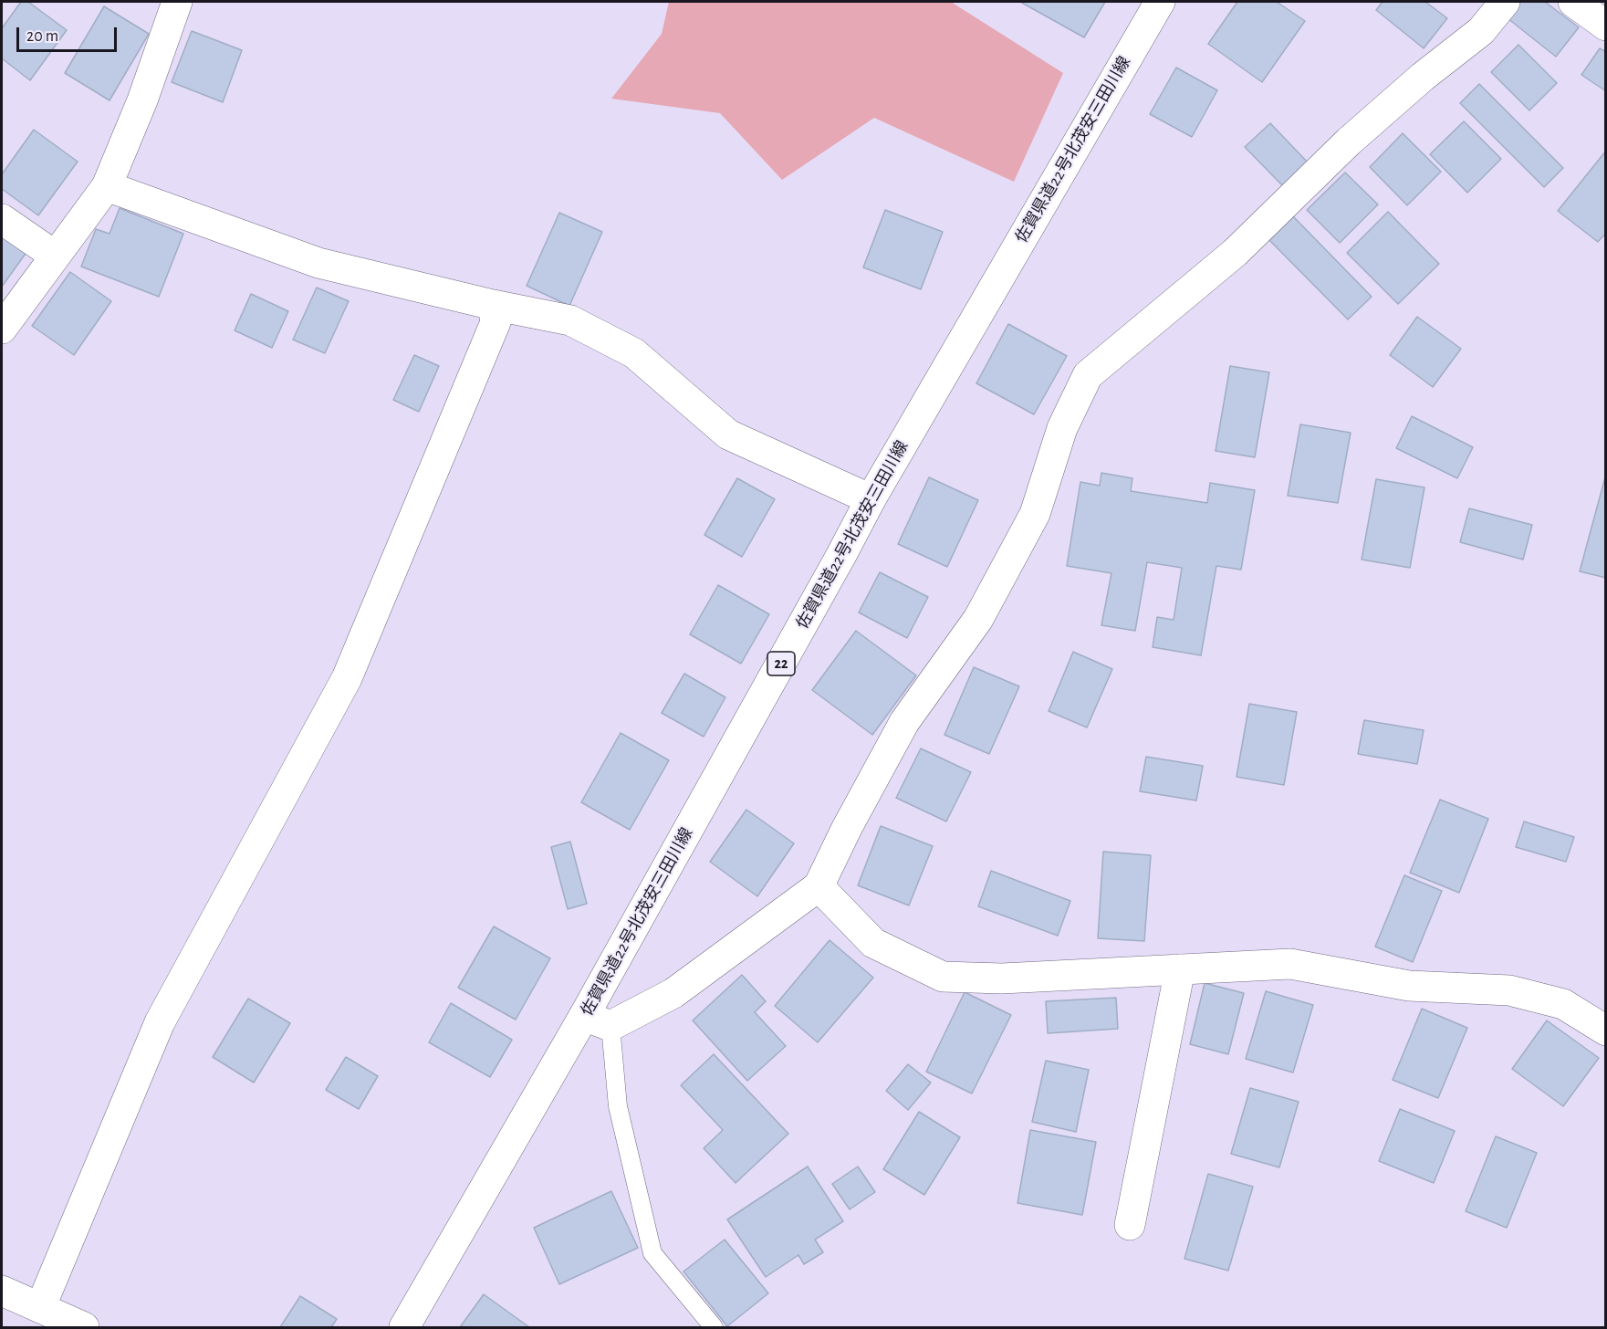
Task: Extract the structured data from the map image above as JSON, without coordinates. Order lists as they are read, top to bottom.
{
  "streets": {
    "street": ["佐賀県道22号北茂安三田川線", "22"]
  },
  "scale_bar": "20 m"
}
